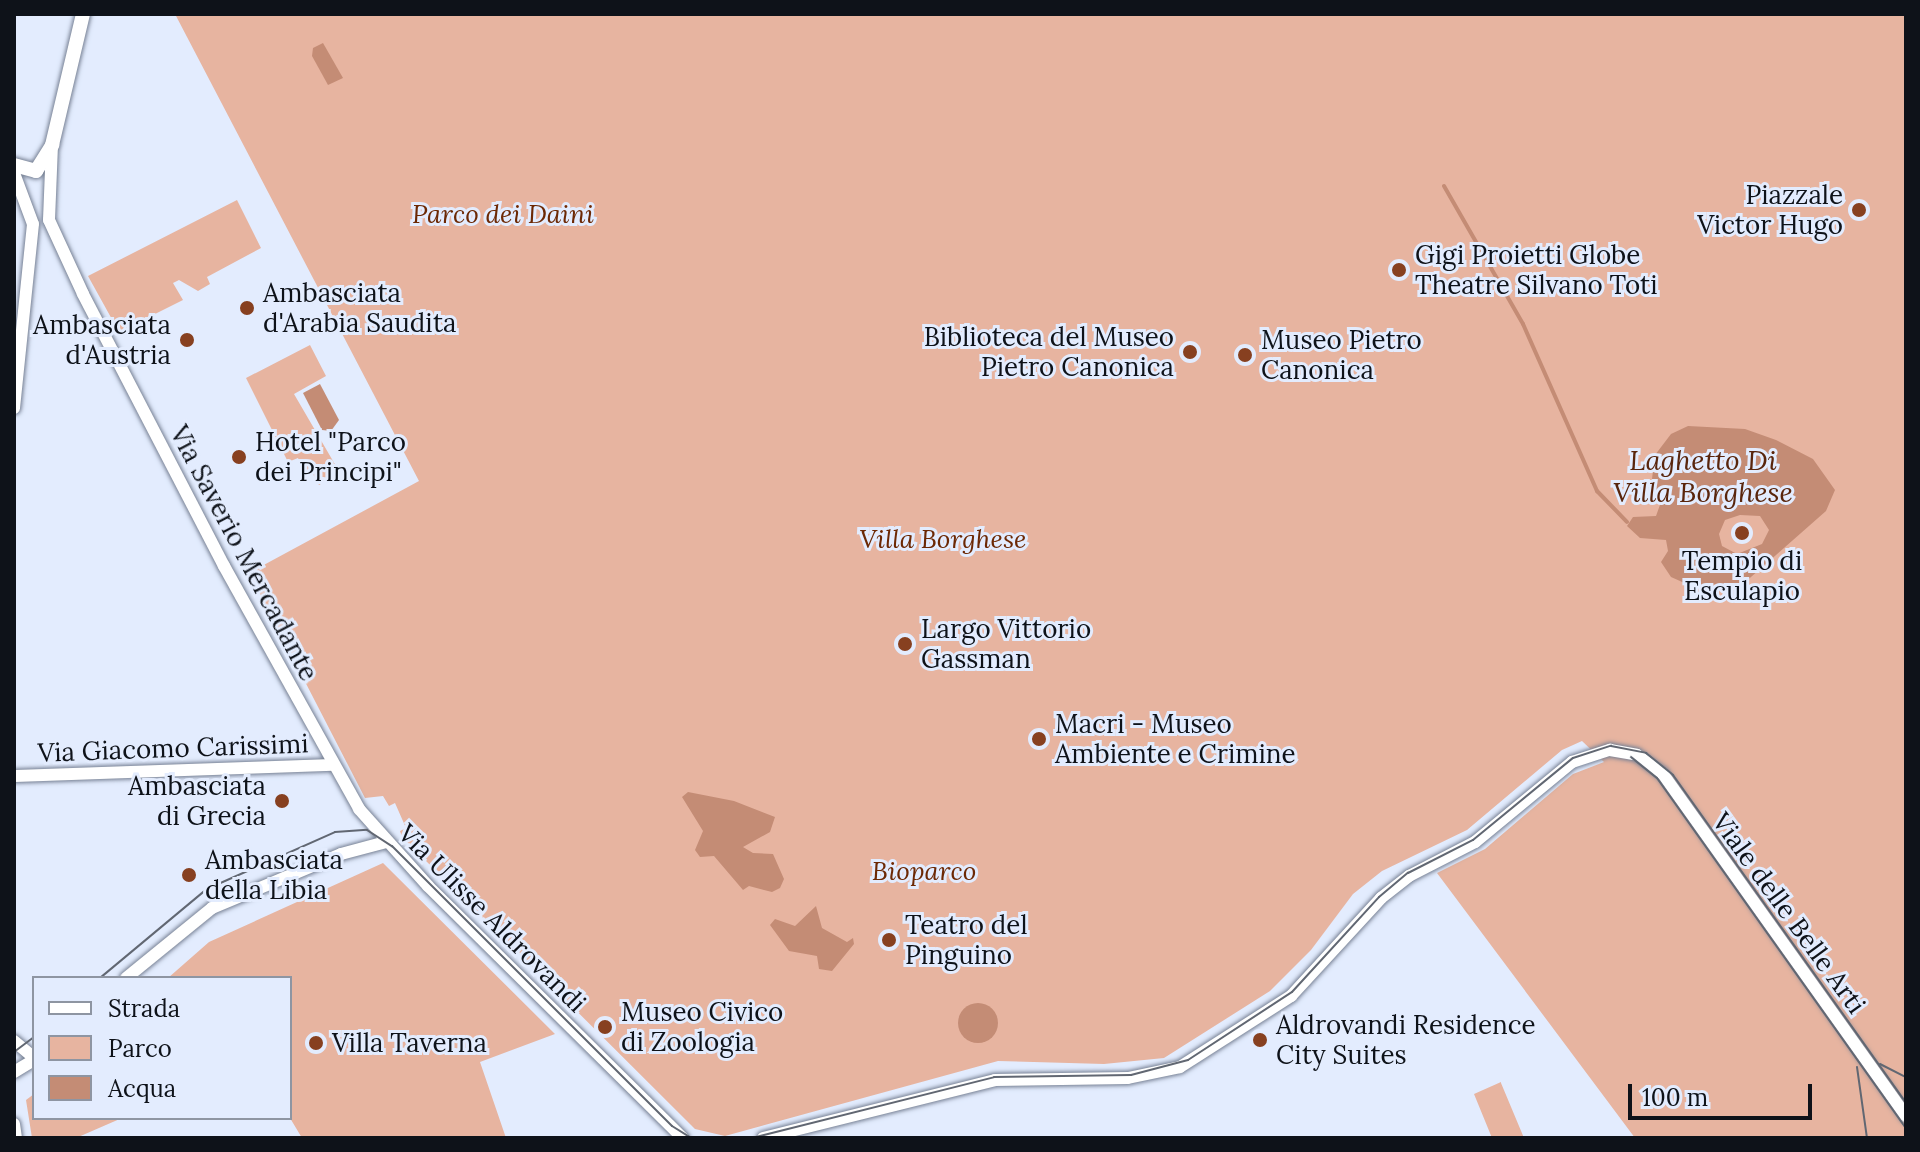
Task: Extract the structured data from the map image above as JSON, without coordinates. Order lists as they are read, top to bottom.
{
  "streets": {
    "street": [
      "Via Saverio Mercadante",
      "Via Giacomo Carissimi",
      "Viale delle Belle Arti",
      "Via Ulisse Aldrovandi"
    ]
  },
  "crossings": [
    ["Via Saverio Mercadante", "Via Giacomo Carissimi"],
    ["Via Saverio Mercadante", "Via Ulisse Aldrovandi"]
  ],
  "water": ["Laghetto Di Villa Borghese"],
  "parks": ["Parco dei Daini", "Villa Borghese", "Bioparco"],
  "places": [
    "Piazzale Victor Hugo",
    "Gigi Proietti Globe Theatre Silvano Toti",
    "Ambasciata d'Arabia Saudita",
    "Ambasciata d'Austria",
    "Biblioteca del Museo Pietro Canonica",
    "Museo Pietro Canonica",
    "Hotel \"Parco dei Principi\"",
    "Tempio di Esculapio",
    "Largo Vittorio Gassman",
    "Macri - Museo Ambiente e Crimine",
    "Ambasciata di Grecia",
    "Ambasciata della Libia",
    "Teatro del Pinguino",
    "Museo Civico di Zoologia",
    "Aldrovandi Residence City Suites",
    "Villa Taverna"
  ],
  "legend": ["Strada", "Parco", "Acqua"],
  "scale_bar": "100 m"
}
